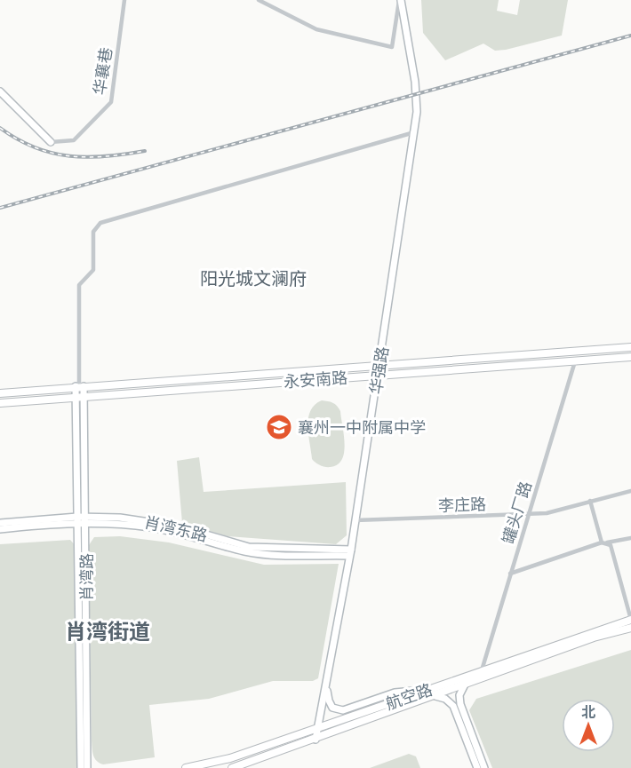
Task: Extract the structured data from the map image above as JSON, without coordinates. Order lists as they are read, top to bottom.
{
  "streets": {
    "main road": ["永安南路", "航空路"],
    "street": [
      "华襄巷",
      "华强路",
      "李庄路",
      "罐头厂路",
      "肖湾东路",
      "肖湾路"
    ]
  },
  "crossings": [
    ["华强路", "永安南路"],
    ["华强路", "李庄路"],
    ["华强路", "肖湾东路"],
    ["华强路", "航空路"],
    ["永安南路", "罐头厂路"],
    ["永安南路", "肖湾路"],
    ["李庄路", "罐头厂路"],
    ["罐头厂路", "航空路"],
    ["肖湾东路", "肖湾路"]
  ],
  "districts": ["阳光城文澜府", "肖湾街道"],
  "places": {
    "school or university": ["襄州一中附属中学"]
  },
  "north": "top"
}
